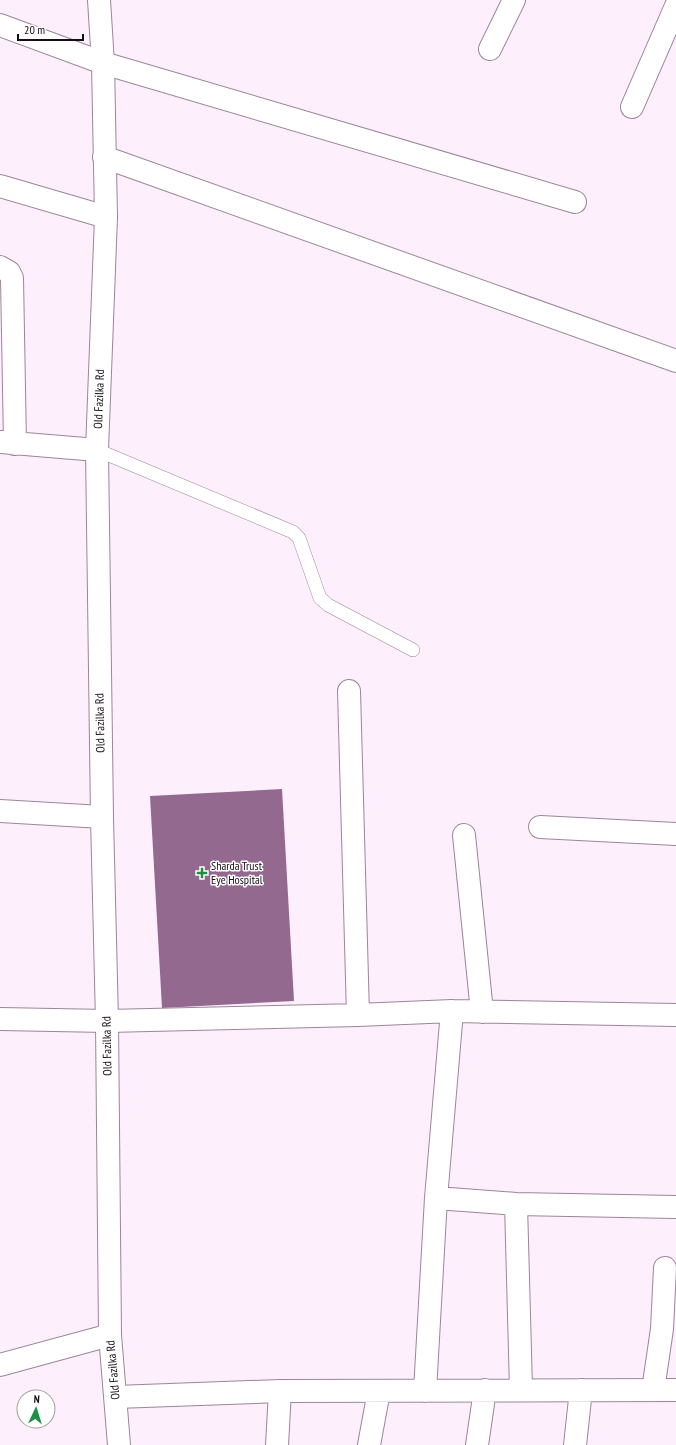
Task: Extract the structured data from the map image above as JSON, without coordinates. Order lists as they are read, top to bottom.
{
  "streets": {
    "street": ["Old Fazilka Rd"]
  },
  "places": {
    "health": ["Sharda Trust Eye Hospital"]
  },
  "scale_bar": "20 m",
  "north": "top"
}
